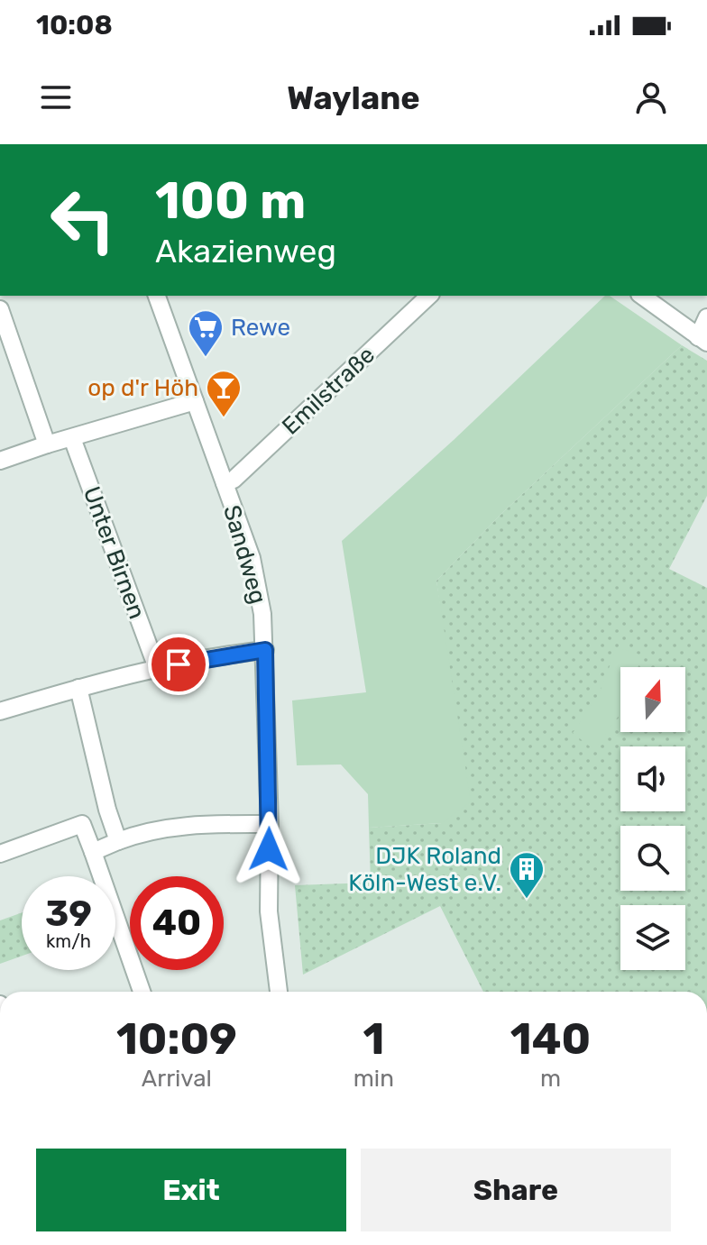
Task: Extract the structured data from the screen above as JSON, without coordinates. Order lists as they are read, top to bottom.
{
  "streets": {
    "street": ["Emilstraße", "Unter Birnen", "Sandweg"]
  },
  "crossings": [
    ["Emilstraße", "Sandweg"]
  ],
  "places": {
    "supermarket": ["Rewe"],
    "bar": ["op d'r Höh"],
    "building": ["DJK Roland Köln-West e.V."]
  },
  "north": "top",
  "page": {
    "status": "10:08",
    "header": "Waylane",
    "turn": ["100 m", "Akazienweg"],
    "speed": "39 km/h",
    "limit": "40",
    "eta": [
      "10:09",
      "Arrival",
      "1",
      "min",
      "140",
      "m"
    ],
    "buttons": ["Exit", "Share"]
  }
}
